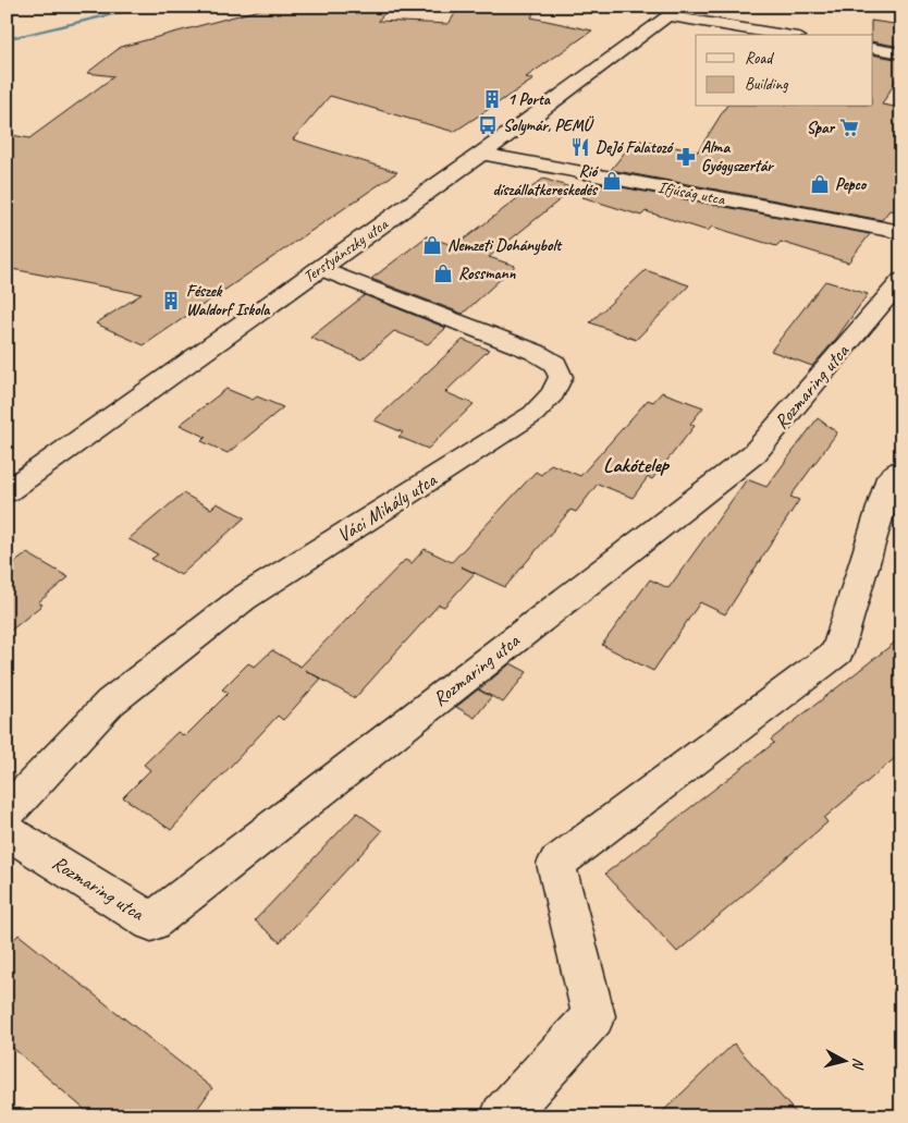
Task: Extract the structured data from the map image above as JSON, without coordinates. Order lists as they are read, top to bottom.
{
  "streets": {
    "street": [
      "Ifjúság utca",
      "Terstyánszky utca",
      "Rozmaring utca",
      "Váci Mihály utca"
    ]
  },
  "crossings": [
    ["Ifjúság utca", "Terstyánszky utca"],
    ["Terstyánszky utca", "Váci Mihály utca"]
  ],
  "districts": ["Lakótelep"],
  "places": {
    "building": ["1 Porta", "Fészek Waldorf Iskola"],
    "bus stop": ["Solymár, PEMÜ"],
    "supermarket": ["Spar"],
    "restaurant": ["DeJó Falatozó"],
    "pharmacy": ["Alma Gyógyszertár"],
    "shop": [
      "Rió díszállatkereskedés",
      "Pepco",
      "Nemzeti Dohánybolt",
      "Rossmann"
    ]
  },
  "legend": ["Road", "Building"],
  "north": "right"
}
